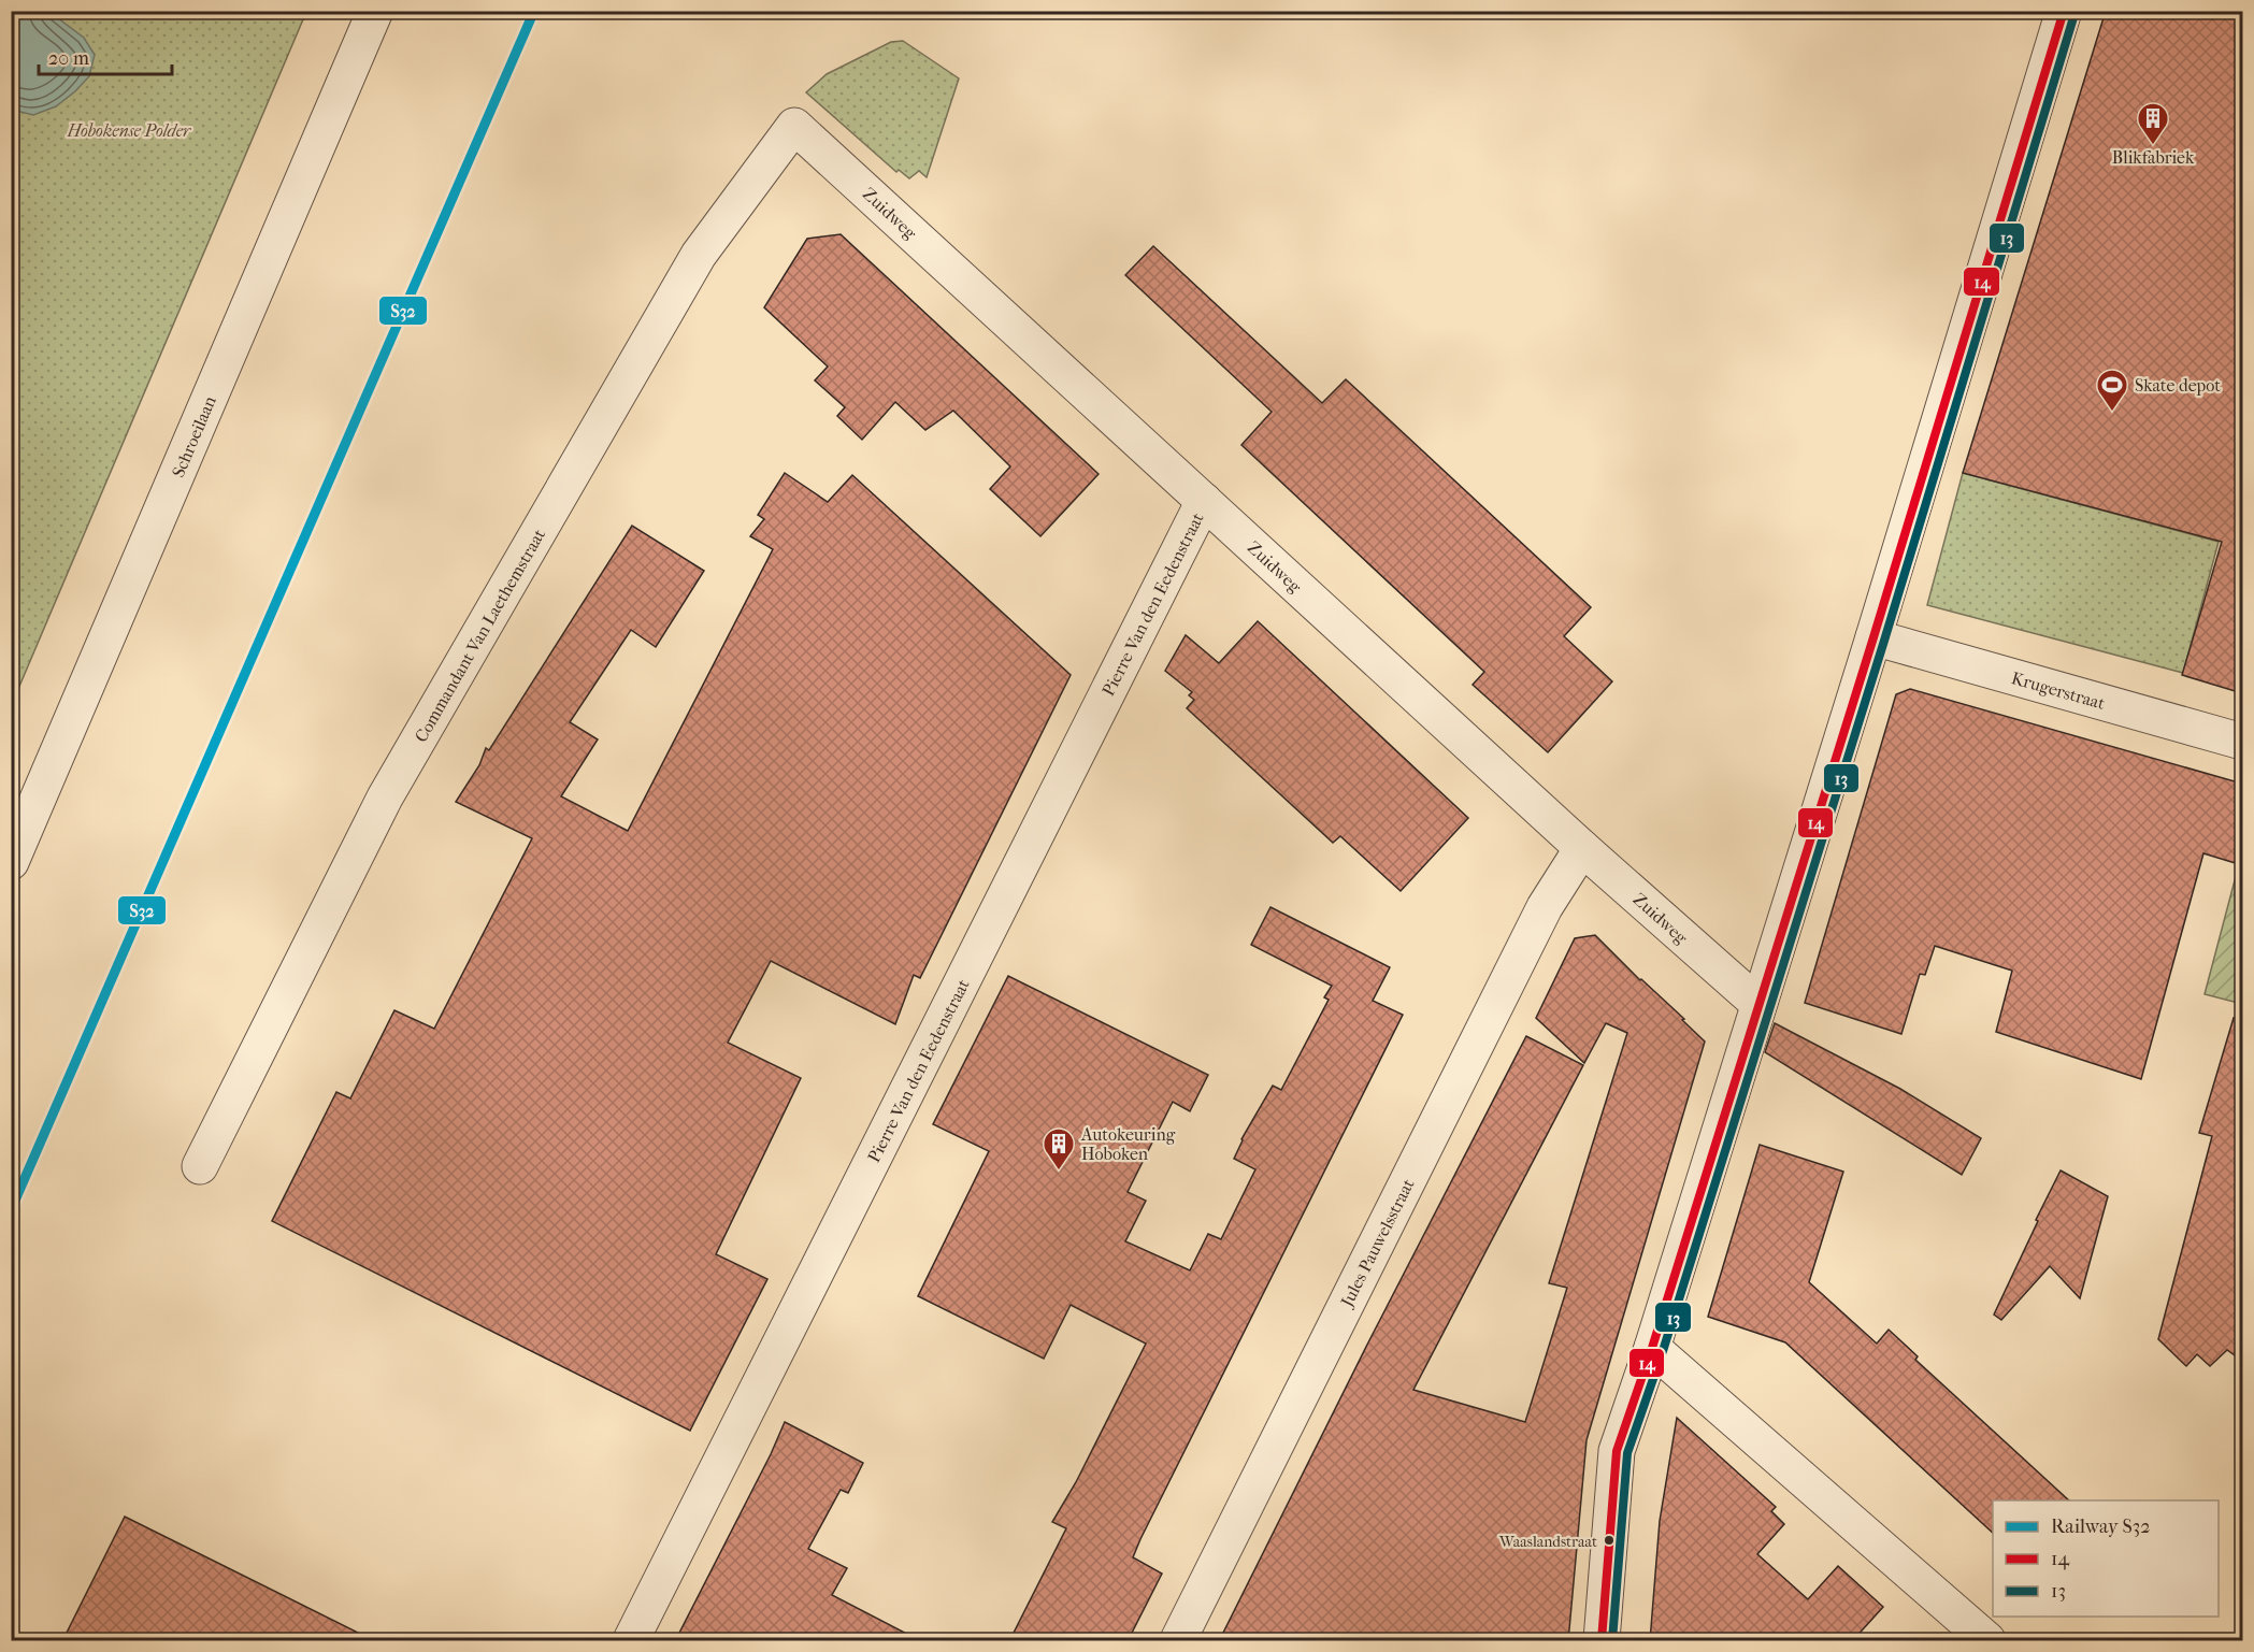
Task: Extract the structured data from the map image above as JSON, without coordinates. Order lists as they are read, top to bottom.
{
  "streets": {
    "street": [
      "Zuidweg",
      "Schroeilaan",
      "Pierre Van den Eedenstraat",
      "Commandant Van Laethemstraat",
      "Krugerstraat",
      "Jules Pauwelsstraat"
    ]
  },
  "crossings": [
    ["Zuidweg", "Pierre Van den Eedenstraat"],
    ["Zuidweg", "Commandant Van Laethemstraat"],
    ["Zuidweg", "Jules Pauwelsstraat"]
  ],
  "parks": ["Hobokense Polder"],
  "places": {
    "building": ["Blikfabriek", "Autokeuring Hoboken"],
    "sports": ["Skate depot"],
    "other": ["Waaslandstraat"]
  },
  "lines": ["rail line S32", "transit line 14", "transit line 13"],
  "legend": ["Railway S32", "14", "13"],
  "scale_bar": "20 m"
}
